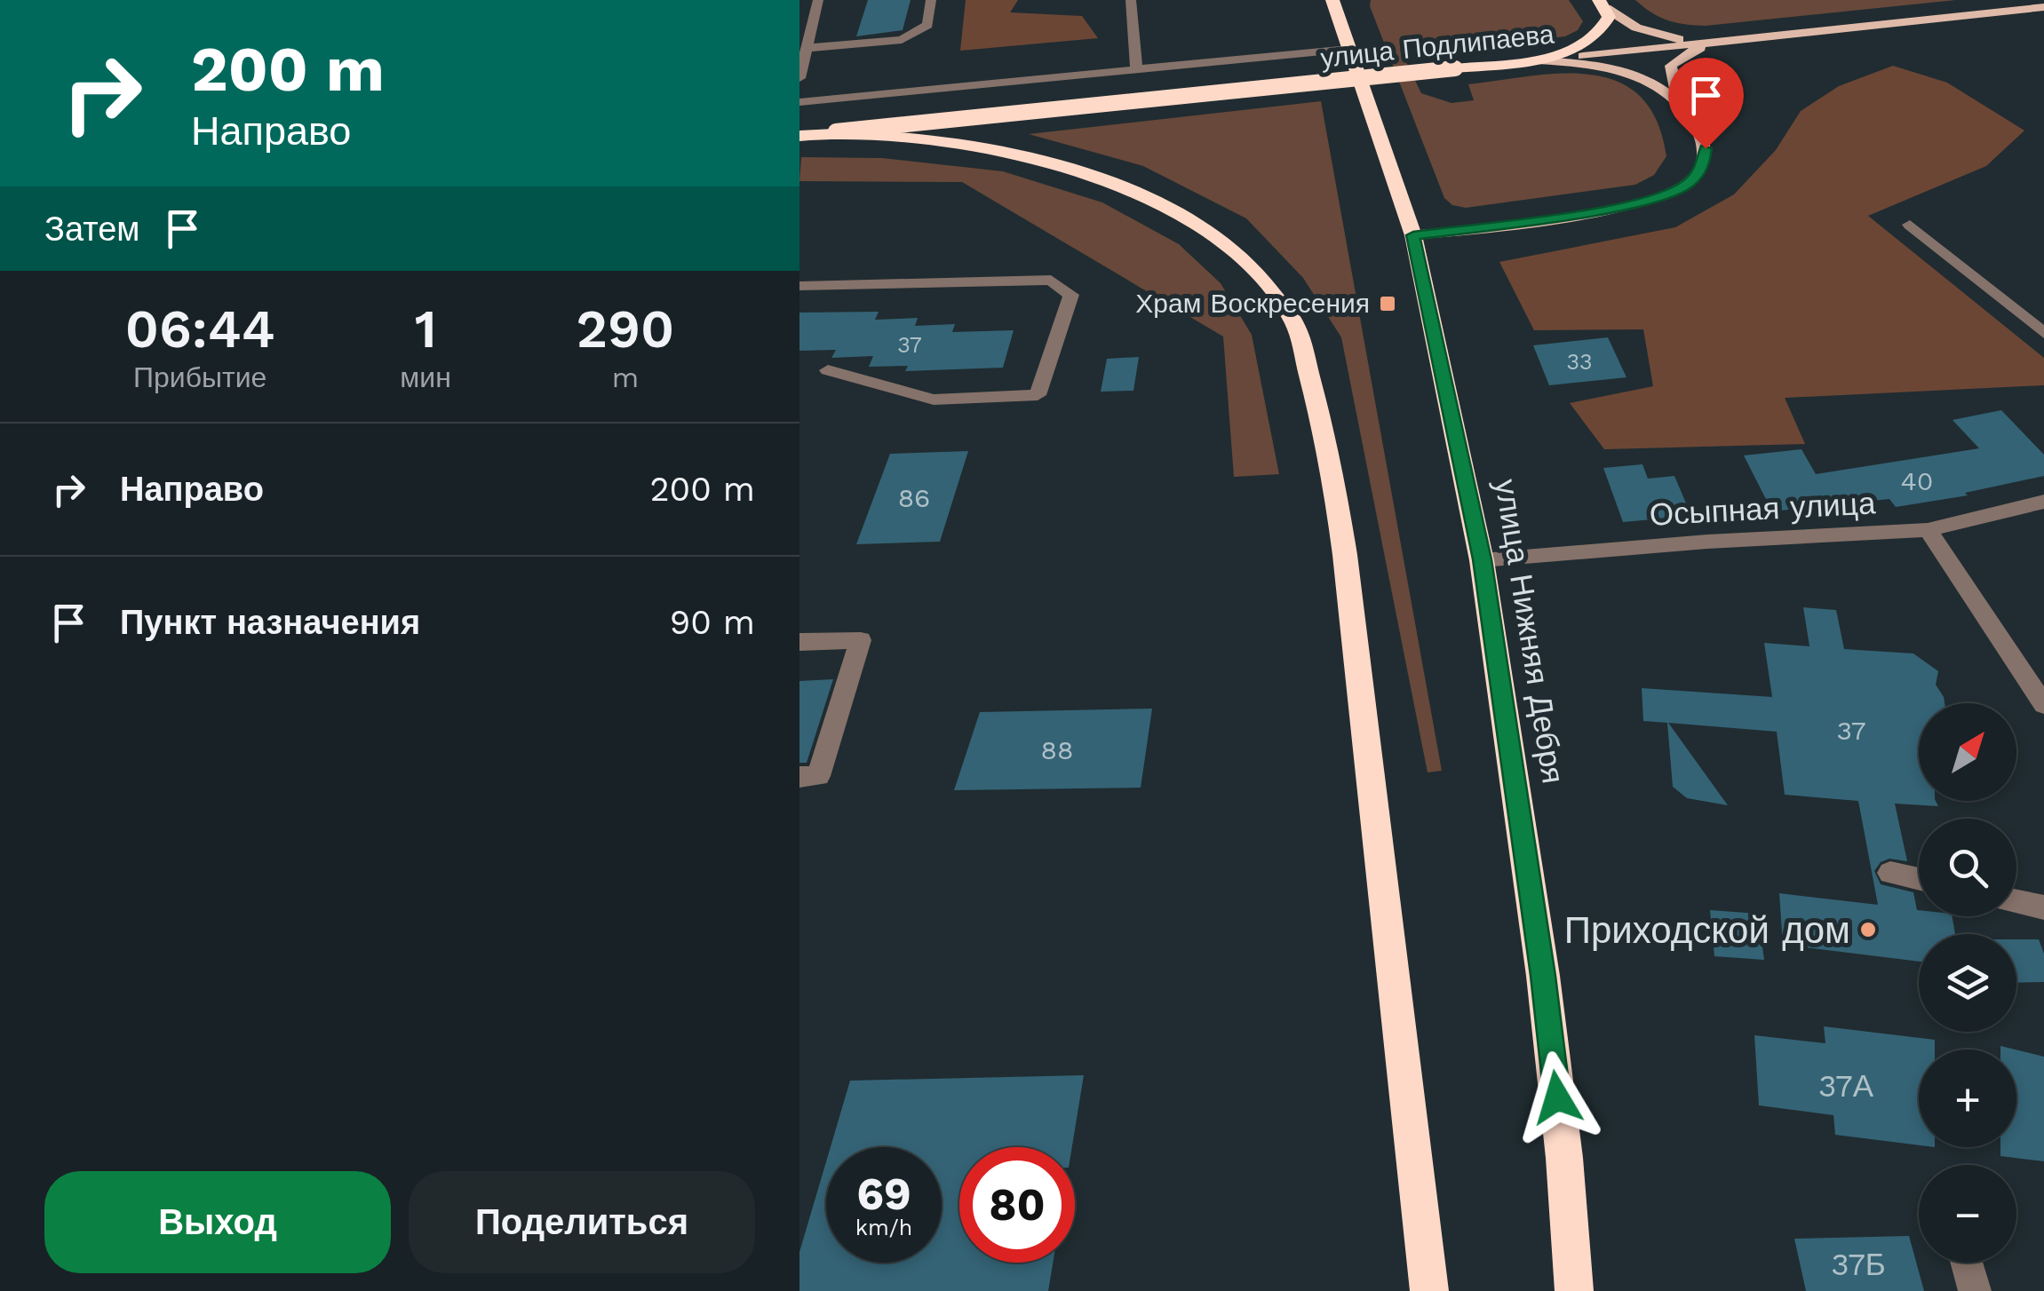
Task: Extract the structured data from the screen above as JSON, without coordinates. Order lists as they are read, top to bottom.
{
  "streets": {
    "highway": ["улица Подлипаева", "улица Нижняя Дебря"],
    "street": ["Осыпная улица"]
  },
  "crossings": [
    ["Осыпная улица", "улица Нижняя Дебря"]
  ],
  "places": {
    "transit": ["Храм Воскресения"],
    "other": ["Приходской дом"]
  },
  "house_numbers": [
    "37",
    "33",
    "40",
    "86",
    "37",
    "88",
    "37А",
    "37Б"
  ],
  "north": "top right",
  "page": {
    "turn": ["200 m", "Направо"],
    "then": "Затем",
    "eta": [
      "06:44",
      "Прибытие",
      "1",
      "мин",
      "290",
      "m"
    ],
    "list": [
      {
        "name": "Направо",
        "value": "200 m"
      },
      {
        "name": "Пункт назначения",
        "value": "90 m"
      }
    ],
    "map_buttons": ["+", "−"],
    "speed": "69 km/h",
    "limit": "80",
    "buttons": ["Выход", "Поделиться"]
  }
}
